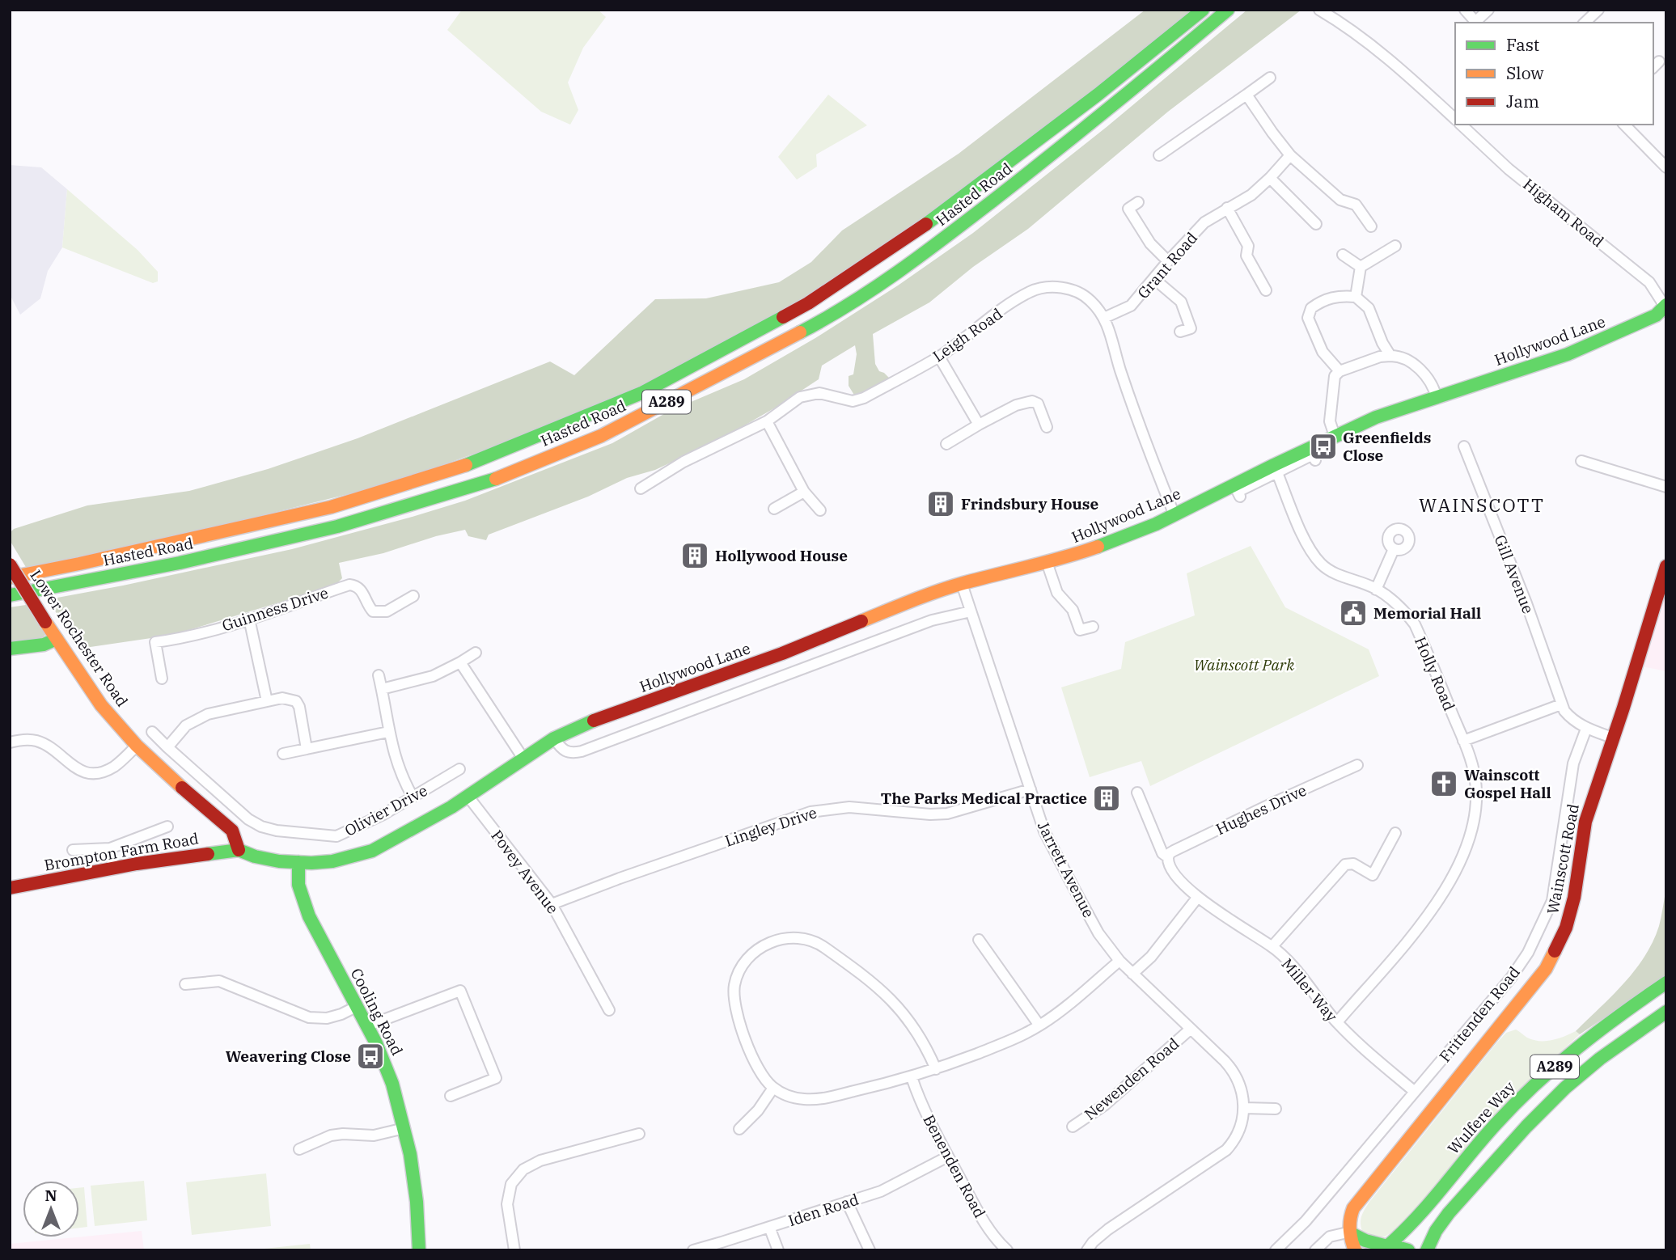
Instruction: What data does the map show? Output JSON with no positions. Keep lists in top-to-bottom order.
{
  "streets": {
    "main road": [
      "Hasted Road",
      "Hollywood Lane",
      "A289",
      "Lower Rochester Road",
      "Brompton Farm Road",
      "Wainscott Road",
      "Cooling Road",
      "Wulfere Way"
    ],
    "street": [
      "Higham Road",
      "Grant Road",
      "Leigh Road",
      "Gill Avenue",
      "Guinness Drive",
      "Holly Road",
      "Hughes Drive",
      "Olivier Drive",
      "Lingley Drive",
      "Jarrett Avenue",
      "Povey Avenue",
      "Miller Way",
      "Frittenden Road",
      "Newenden Road",
      "Benenden Road",
      "Iden Road"
    ]
  },
  "crossings": [
    ["Higham Road", "Hollywood Lane"],
    ["Grant Road", "Leigh Road"],
    ["Leigh Road", "Hollywood Lane"],
    ["Hollywood Lane", "Lower Rochester Road"],
    ["Hollywood Lane", "Holly Road"],
    ["Hollywood Lane", "Brompton Farm Road"],
    ["Hollywood Lane", "Jarrett Avenue"],
    ["Hollywood Lane", "Povey Avenue"],
    ["Hollywood Lane", "Cooling Road"],
    ["Gill Avenue", "Wainscott Road"],
    ["Gill Avenue", "Frittenden Road"],
    ["Lower Rochester Road", "Brompton Farm Road"],
    ["Holly Road", "Miller Way"],
    ["Hughes Drive", "Miller Way"],
    ["Lingley Drive", "Jarrett Avenue"],
    ["Lingley Drive", "Povey Avenue"],
    ["Jarrett Avenue", "Newenden Road"],
    ["Miller Way", "Frittenden Road"],
    ["Benenden Road", "Iden Road"]
  ],
  "districts": ["WAINSCOTT"],
  "parks": ["Wainscott Park"],
  "places": {
    "bus stop": ["Greenfields Close", "Weavering Close"],
    "building": ["Frindsbury House", "Hollywood House", "The Parks Medical Practice"],
    "public building": ["Memorial Hall"],
    "church": ["Wainscott Gospel Hall"]
  },
  "legend": ["Fast", "Slow", "Jam"],
  "north": "top"
}
